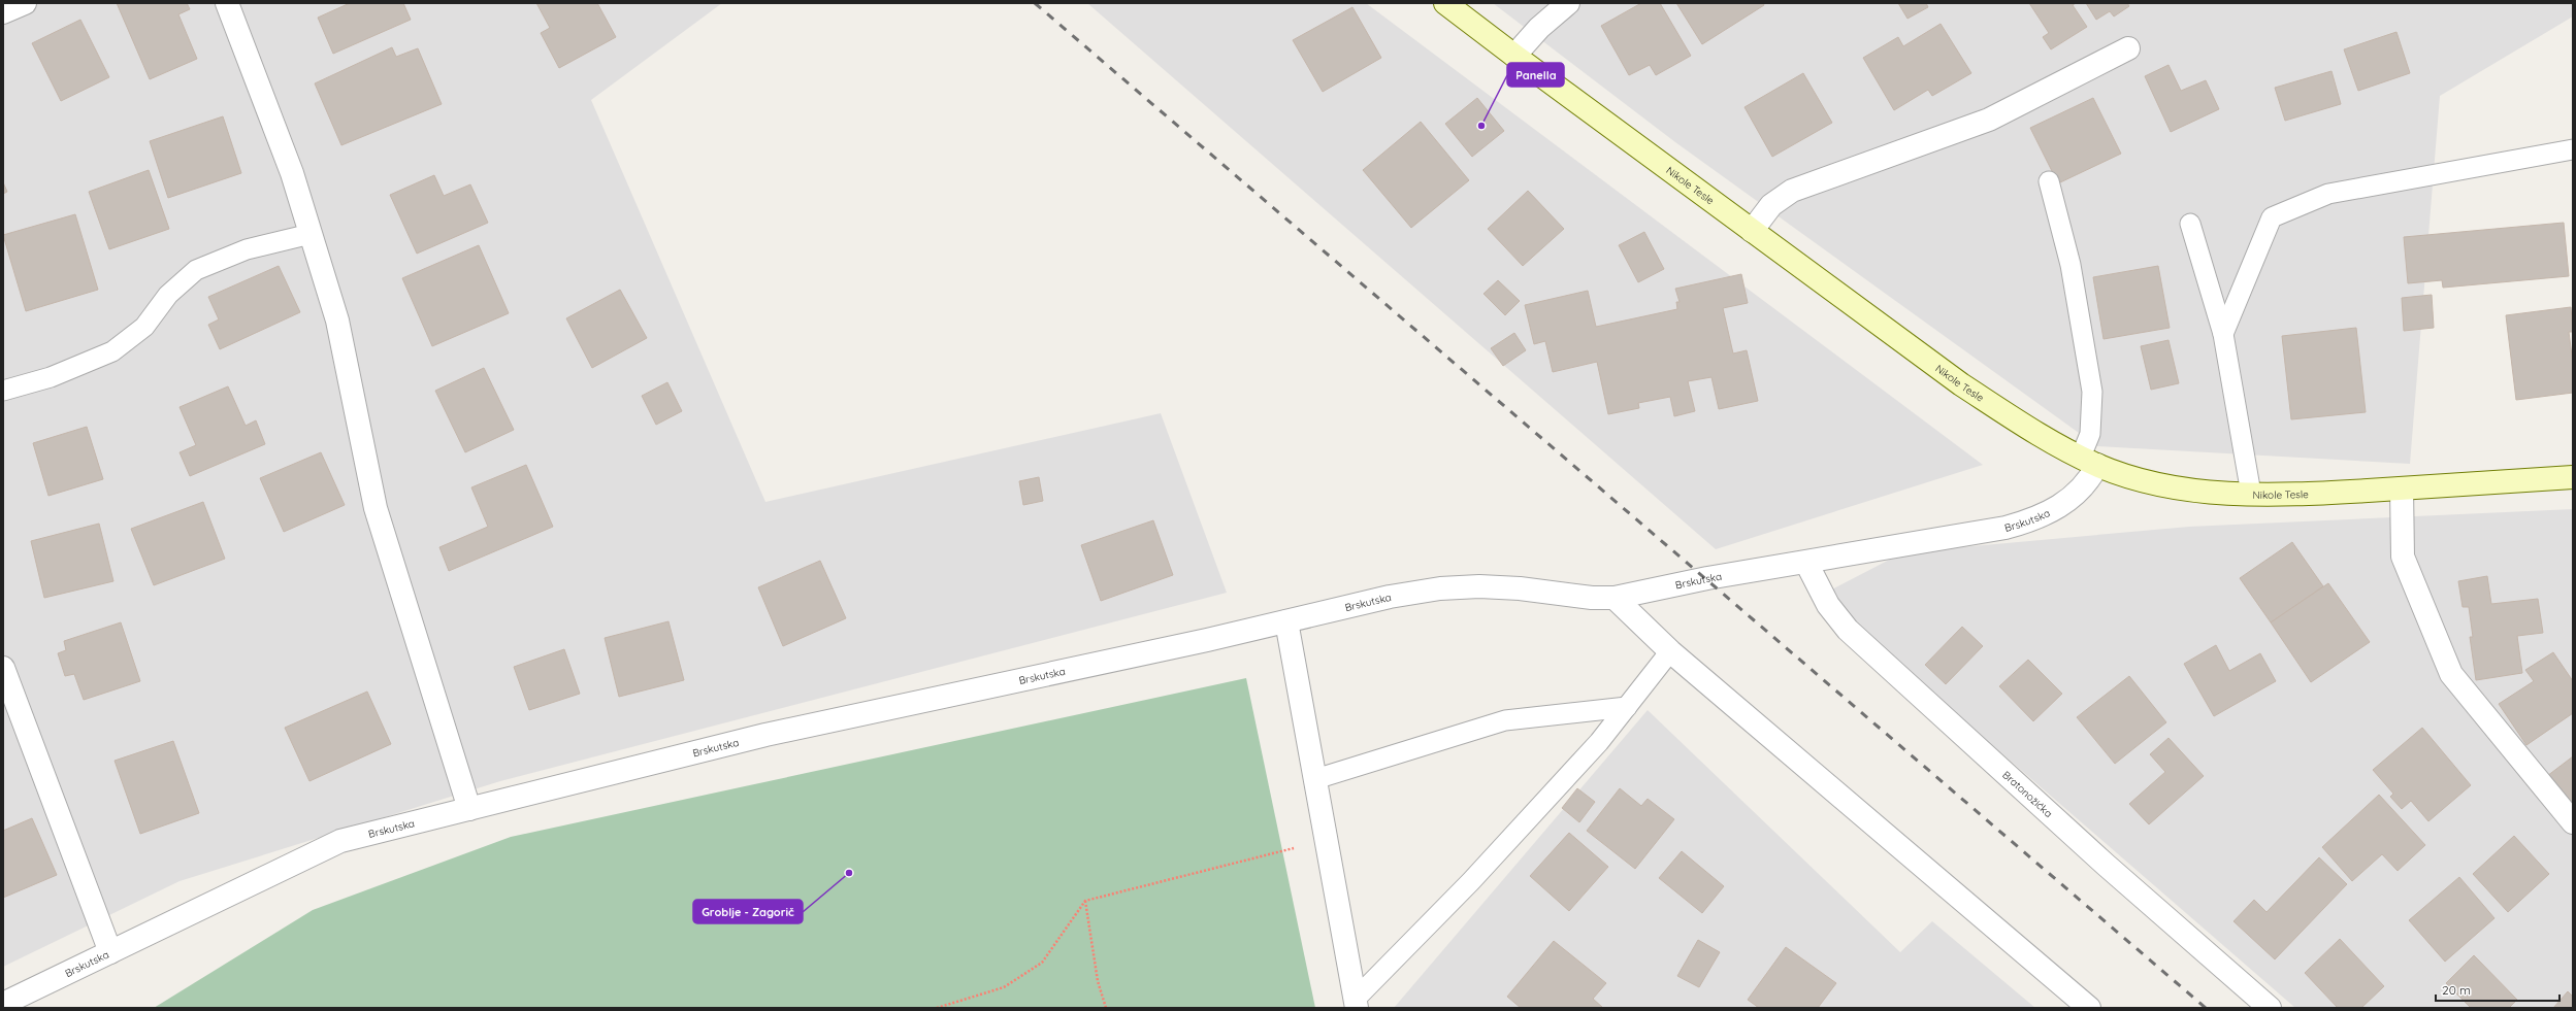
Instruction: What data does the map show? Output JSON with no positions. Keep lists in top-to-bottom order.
{
  "streets": {
    "street": ["Nikole Tesle", "Brskutska", "Bratonožićka"]
  },
  "crossings": [
    ["Nikole Tesle", "Brskutska"],
    ["Brskutska", "Bratonožićka"]
  ],
  "places": ["Panella", "Groblje - Zagorič"],
  "scale_bar": "20 m"
}
